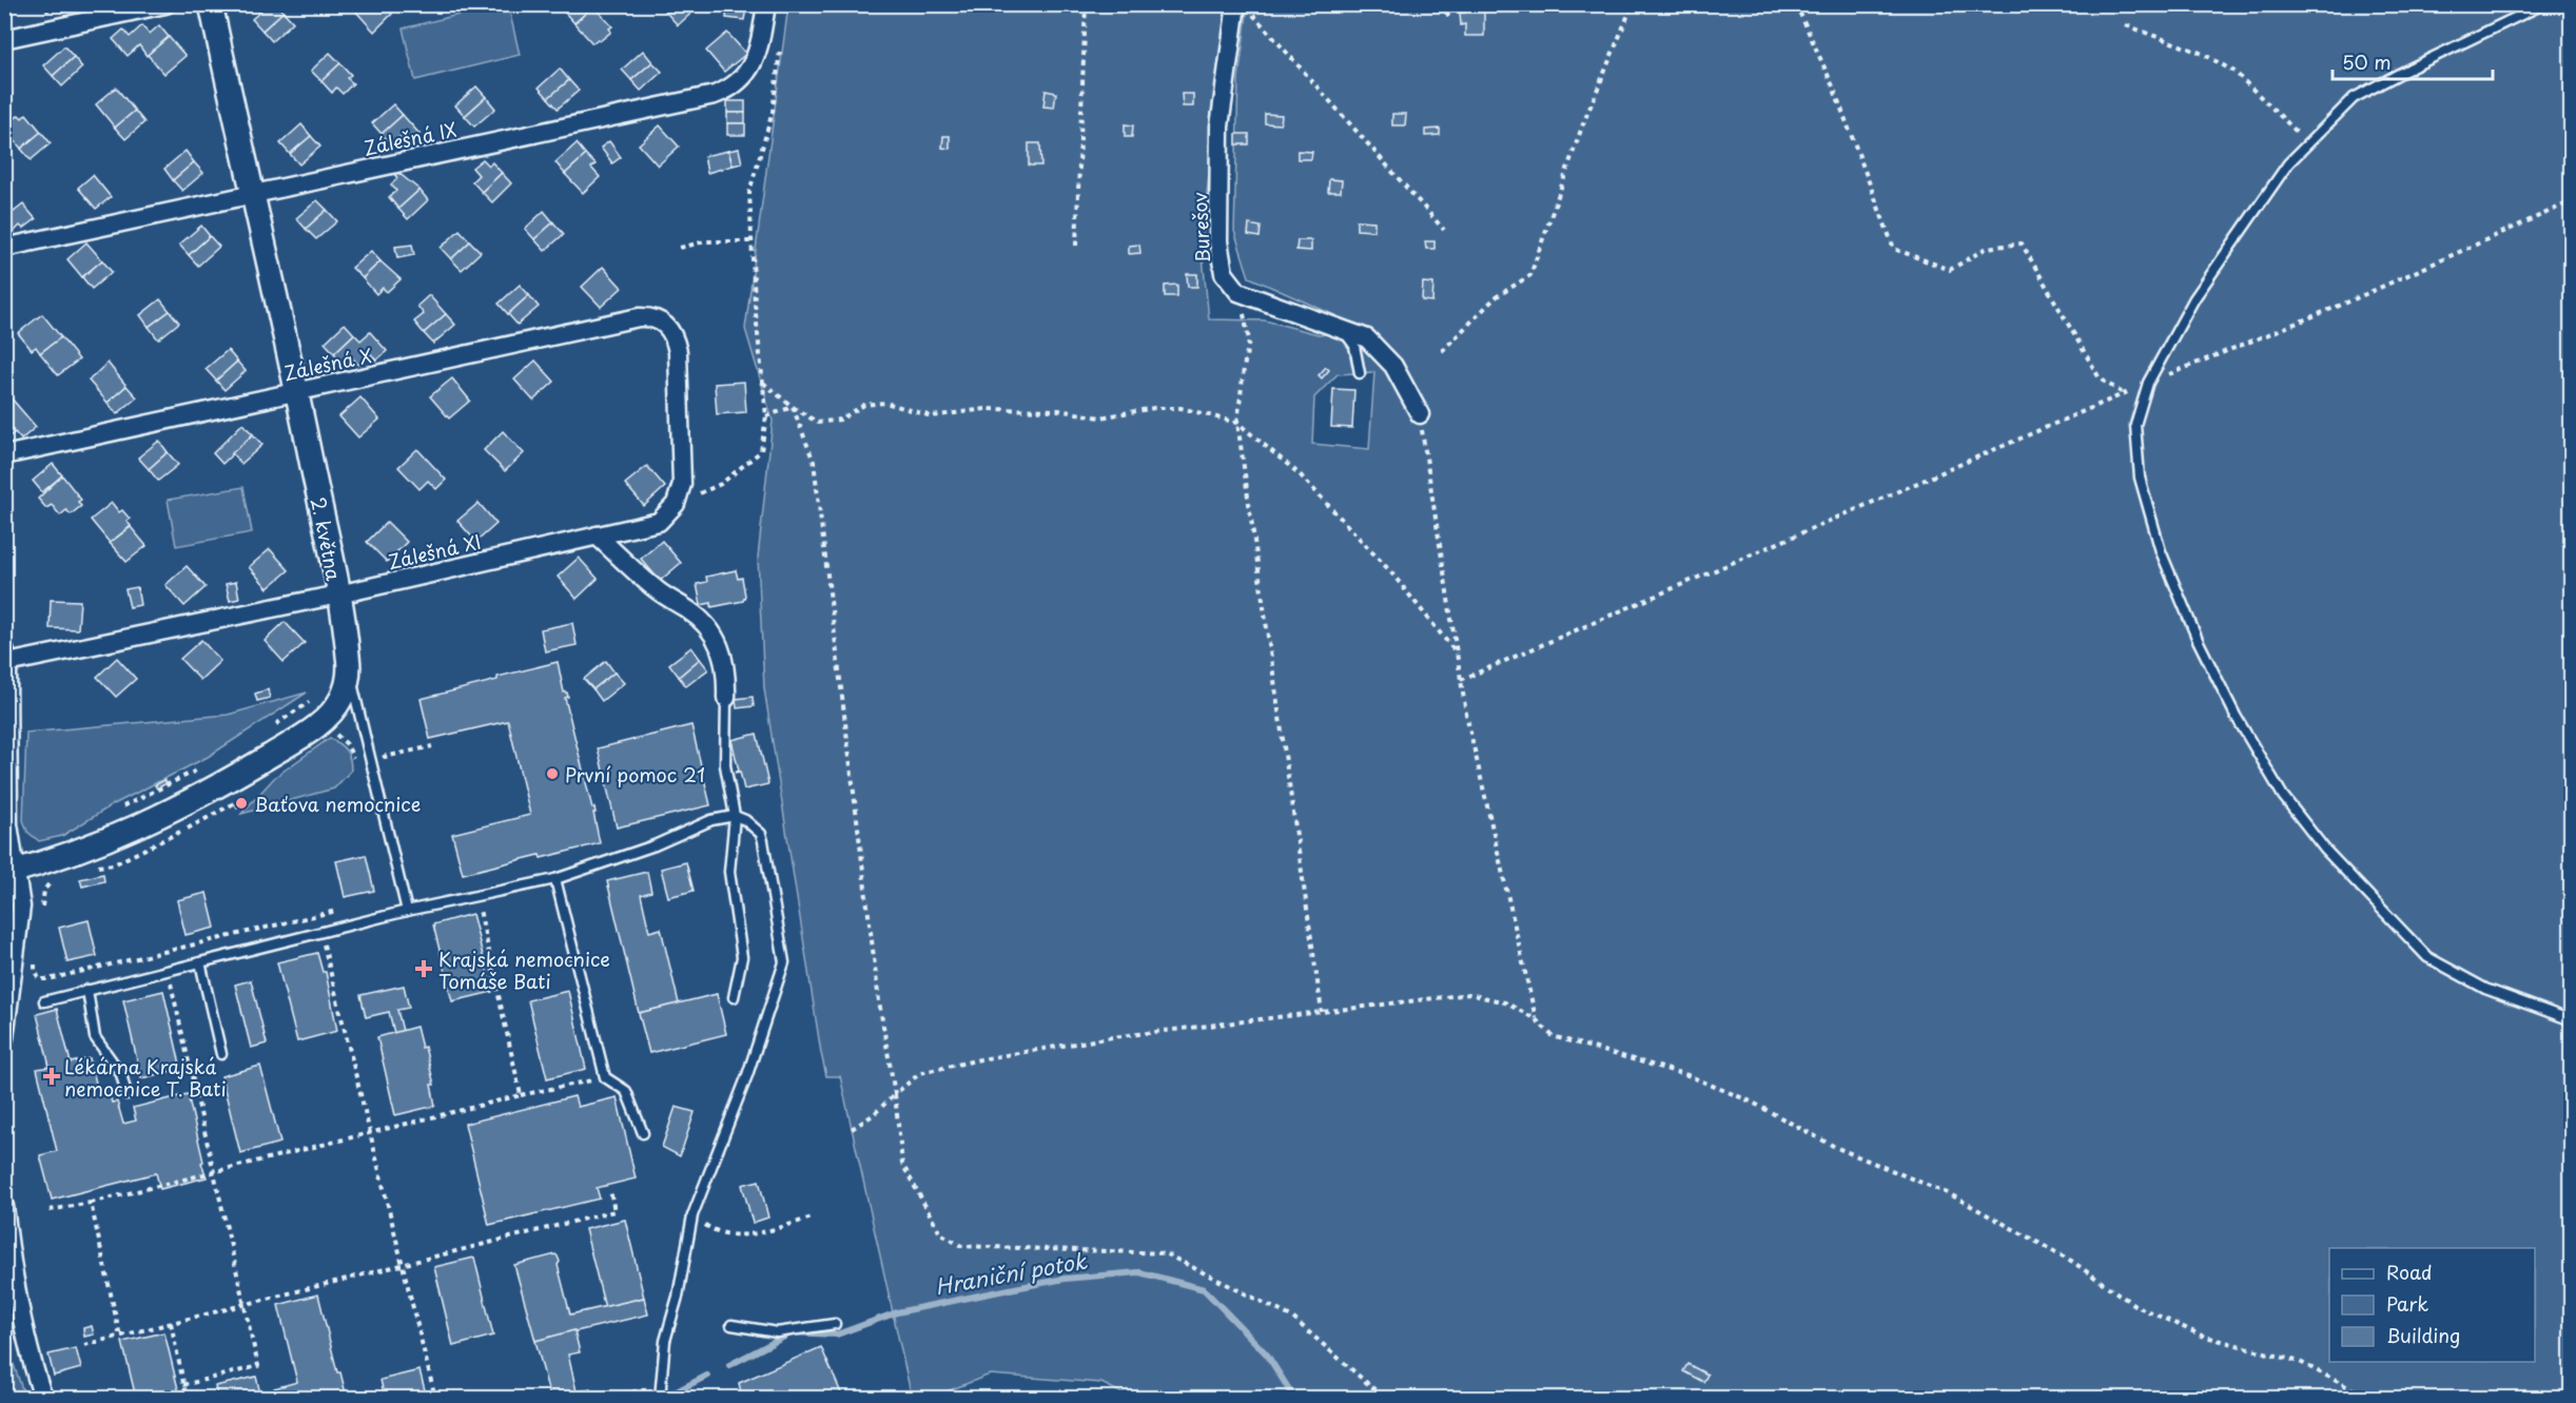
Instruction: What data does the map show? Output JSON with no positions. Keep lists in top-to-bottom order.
{
  "streets": {
    "street": [
      "Zálešná IX",
      "Burešov",
      "Zálešná X",
      "2. května",
      "Zálešná XI"
    ]
  },
  "crossings": [
    ["Zálešná IX", "2. května"],
    ["Zálešná X", "2. května"],
    ["Zálešná X", "Zálešná XI"],
    ["2. května", "Zálešná XI"]
  ],
  "water": ["Hraniční potok"],
  "places": {
    "other": ["První pomoc 21", "Baťova nemocnice"],
    "health": ["Krajská nemocnice Tomáše Bati", "Lékárna Krajská nemocnice T. Bati"]
  },
  "legend": ["Road", "Park", "Building"],
  "scale_bar": "50 m"
}
